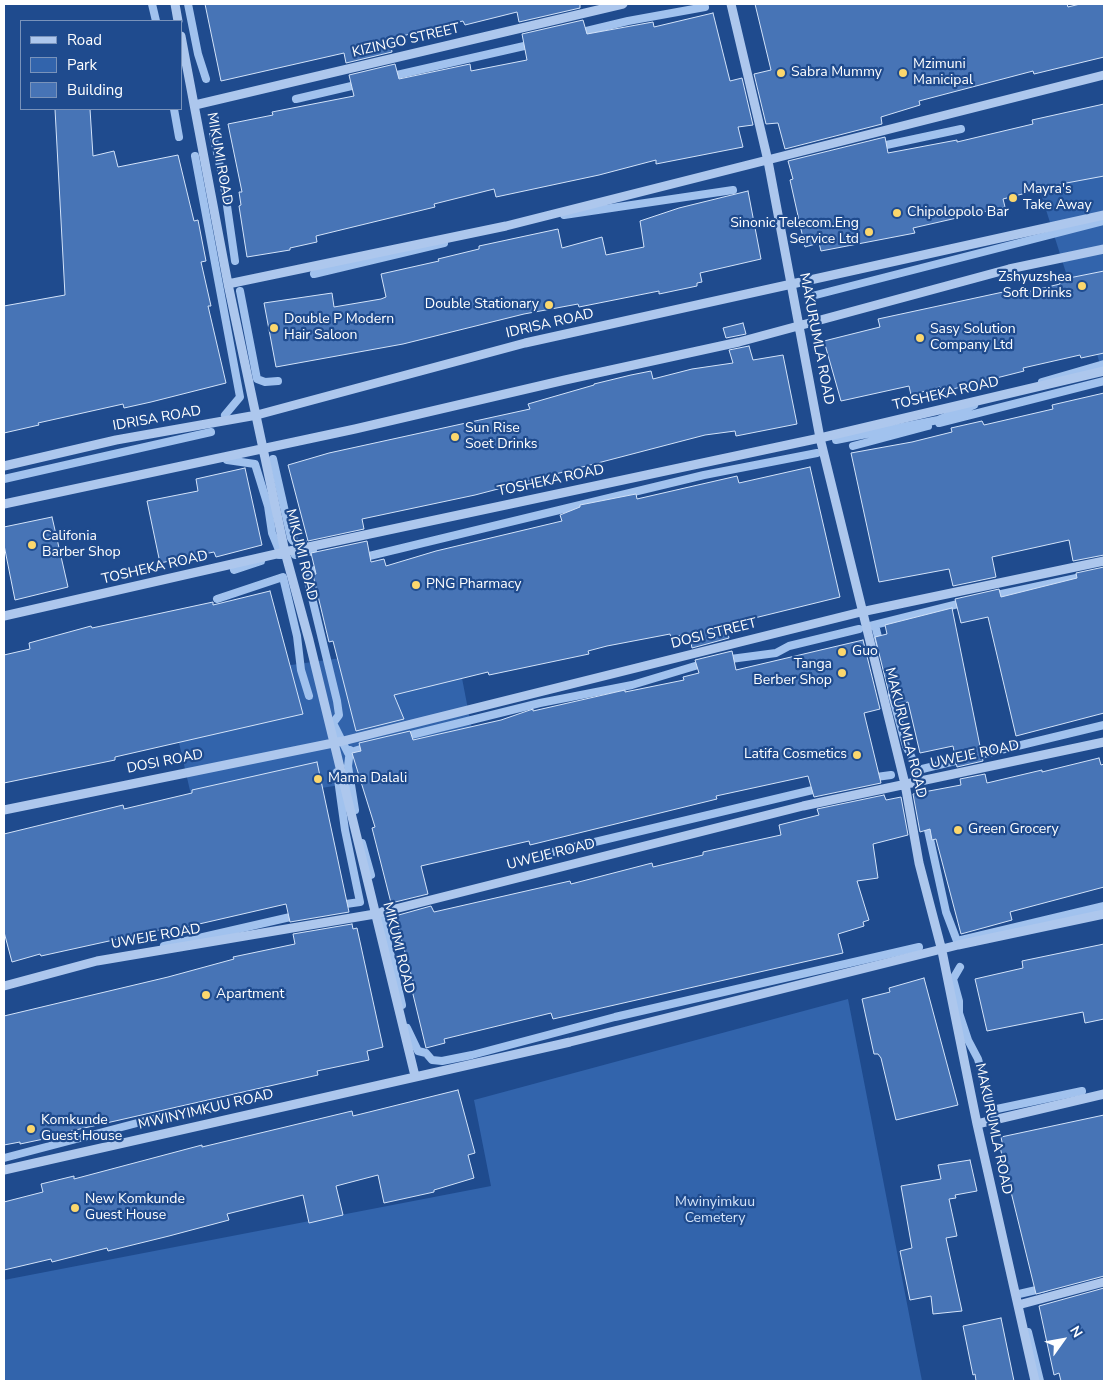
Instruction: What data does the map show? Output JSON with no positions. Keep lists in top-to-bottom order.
{
  "streets": {
    "street": [
      "KIZINGO STREET",
      "MIKUMI ROAD",
      "IDRISA ROAD",
      "MAKURUMLA ROAD",
      "TOSHEKA ROAD",
      "DOSI STREET",
      "UWEJE ROAD",
      "DOSI ROAD",
      "MWINYIMKUU ROAD"
    ]
  },
  "crossings": [
    ["KIZINGO STREET", "MIKUMI ROAD"],
    ["MIKUMI ROAD", "IDRISA ROAD"],
    ["MIKUMI ROAD", "TOSHEKA ROAD"],
    ["MIKUMI ROAD", "DOSI STREET"],
    ["MIKUMI ROAD", "UWEJE ROAD"],
    ["MIKUMI ROAD", "DOSI ROAD"],
    ["MIKUMI ROAD", "MWINYIMKUU ROAD"],
    ["IDRISA ROAD", "MAKURUMLA ROAD"],
    ["MAKURUMLA ROAD", "TOSHEKA ROAD"],
    ["MAKURUMLA ROAD", "DOSI STREET"],
    ["MAKURUMLA ROAD", "UWEJE ROAD"],
    ["MAKURUMLA ROAD", "MWINYIMKUU ROAD"],
    ["DOSI STREET", "DOSI ROAD"]
  ],
  "parks": ["Mwinyimkuu Cemetery"],
  "places": [
    "Sabra Mummy",
    "Mzimuni Manicipal",
    "Mayra's Take Away",
    "Chipolopolo Bar",
    "Sinonic Telecom.Eng Service Ltd",
    "Zshyuzshea Soft Drinks",
    "Double Stationary",
    "Double P Modern Hair Saloon",
    "Sasy Solution Company Ltd",
    "Sun Rise Soet Drinks",
    "Califonia Barber Shop",
    "PNG Pharmacy",
    "Guo",
    "Tanga Berber Shop",
    "Latifa Cosmetics",
    "Mama Dalali",
    "Green Grocery",
    "Apartment",
    "Komkunde Guest House",
    "New Komkunde Guest House"
  ],
  "legend": ["Road", "Park", "Building"],
  "north": "top right"
}
